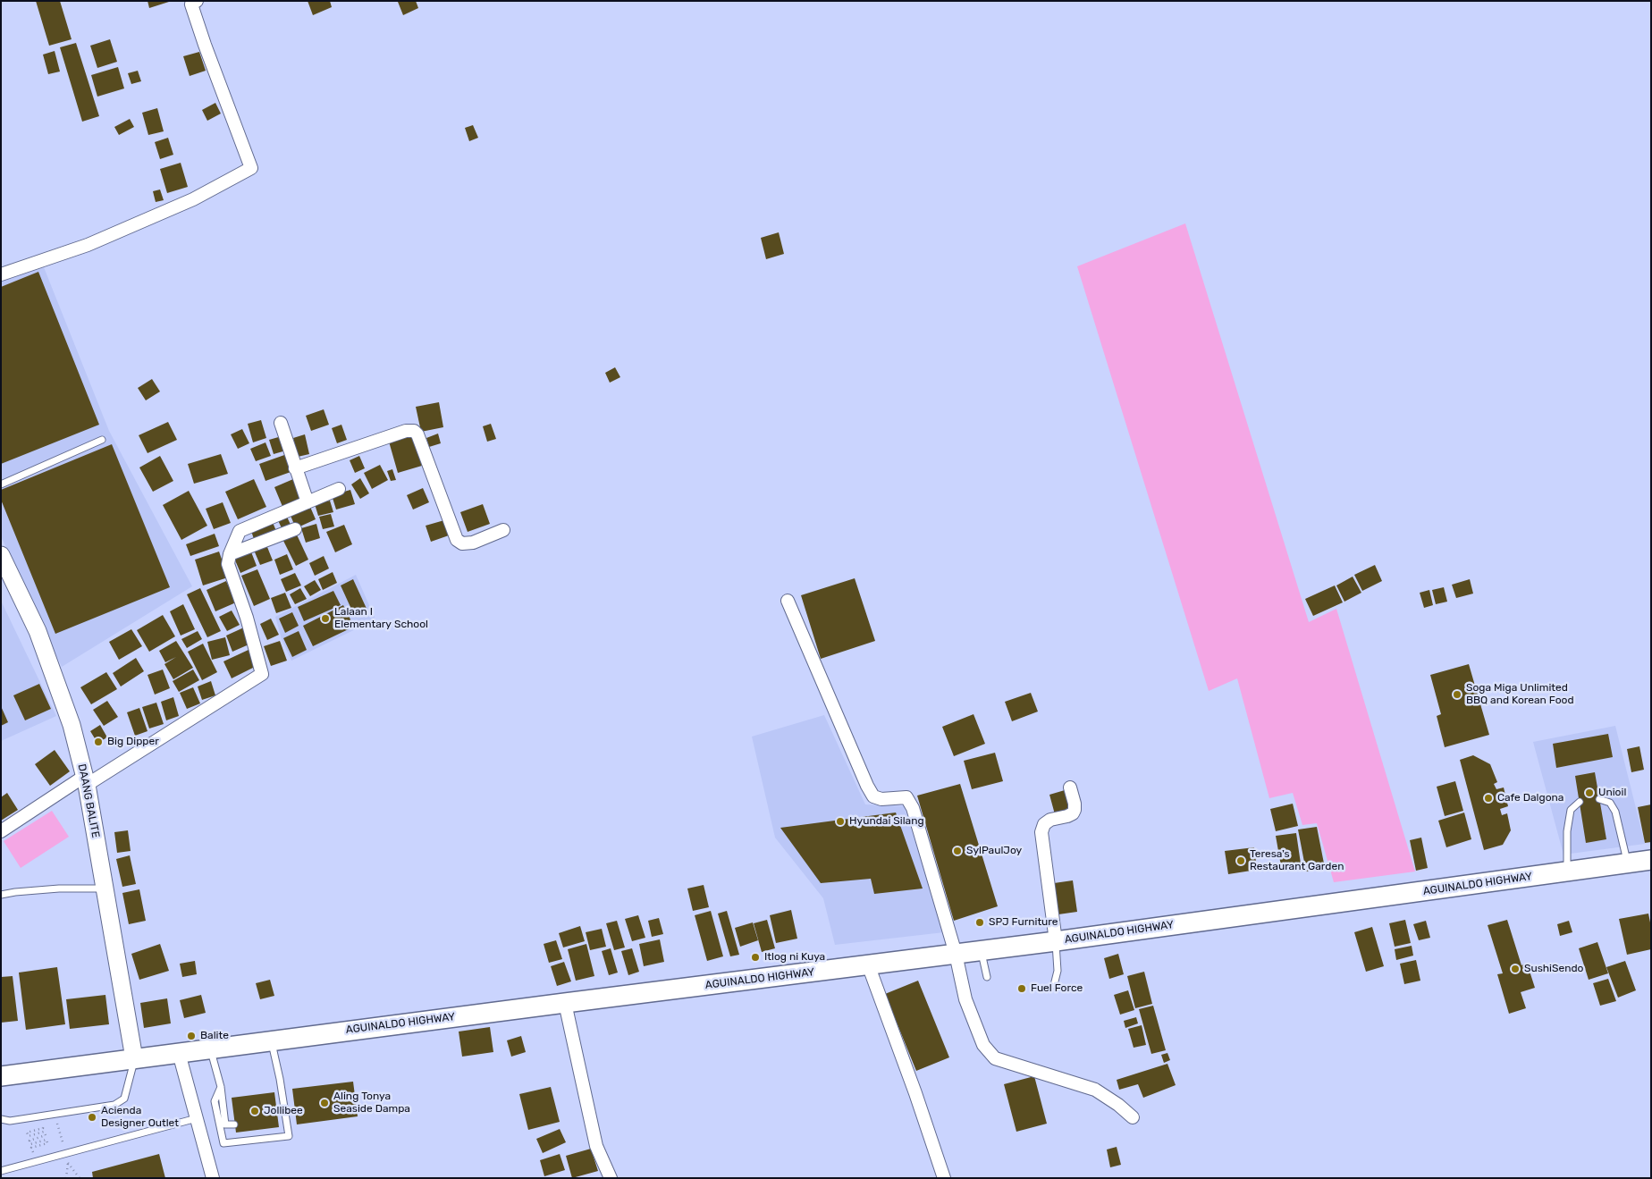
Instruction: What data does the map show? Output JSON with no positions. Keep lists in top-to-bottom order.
{
  "streets": {
    "main road": ["AGUINALDO HIGHWAY"],
    "street": ["DAANG BALITE"]
  },
  "crossings": [
    ["DAANG BALITE", "AGUINALDO HIGHWAY"]
  ],
  "places": [
    "Lalaan I Elementary School",
    "Soga Miga Unlimited BBQ and Korean Food",
    "Big Dipper",
    "Unioil",
    "Cafe Dalgona",
    "Hyundai Silang",
    "SylPaulJoy",
    "Teresa's Restaurant Garden",
    "SPJ Furniture",
    "Itlog ni Kuya",
    "SushiSendo",
    "Fuel Force",
    "Balite",
    "Aling Tonya Seaside Dampa",
    "Jollibee",
    "Acienda Designer Outlet"
  ]
}
